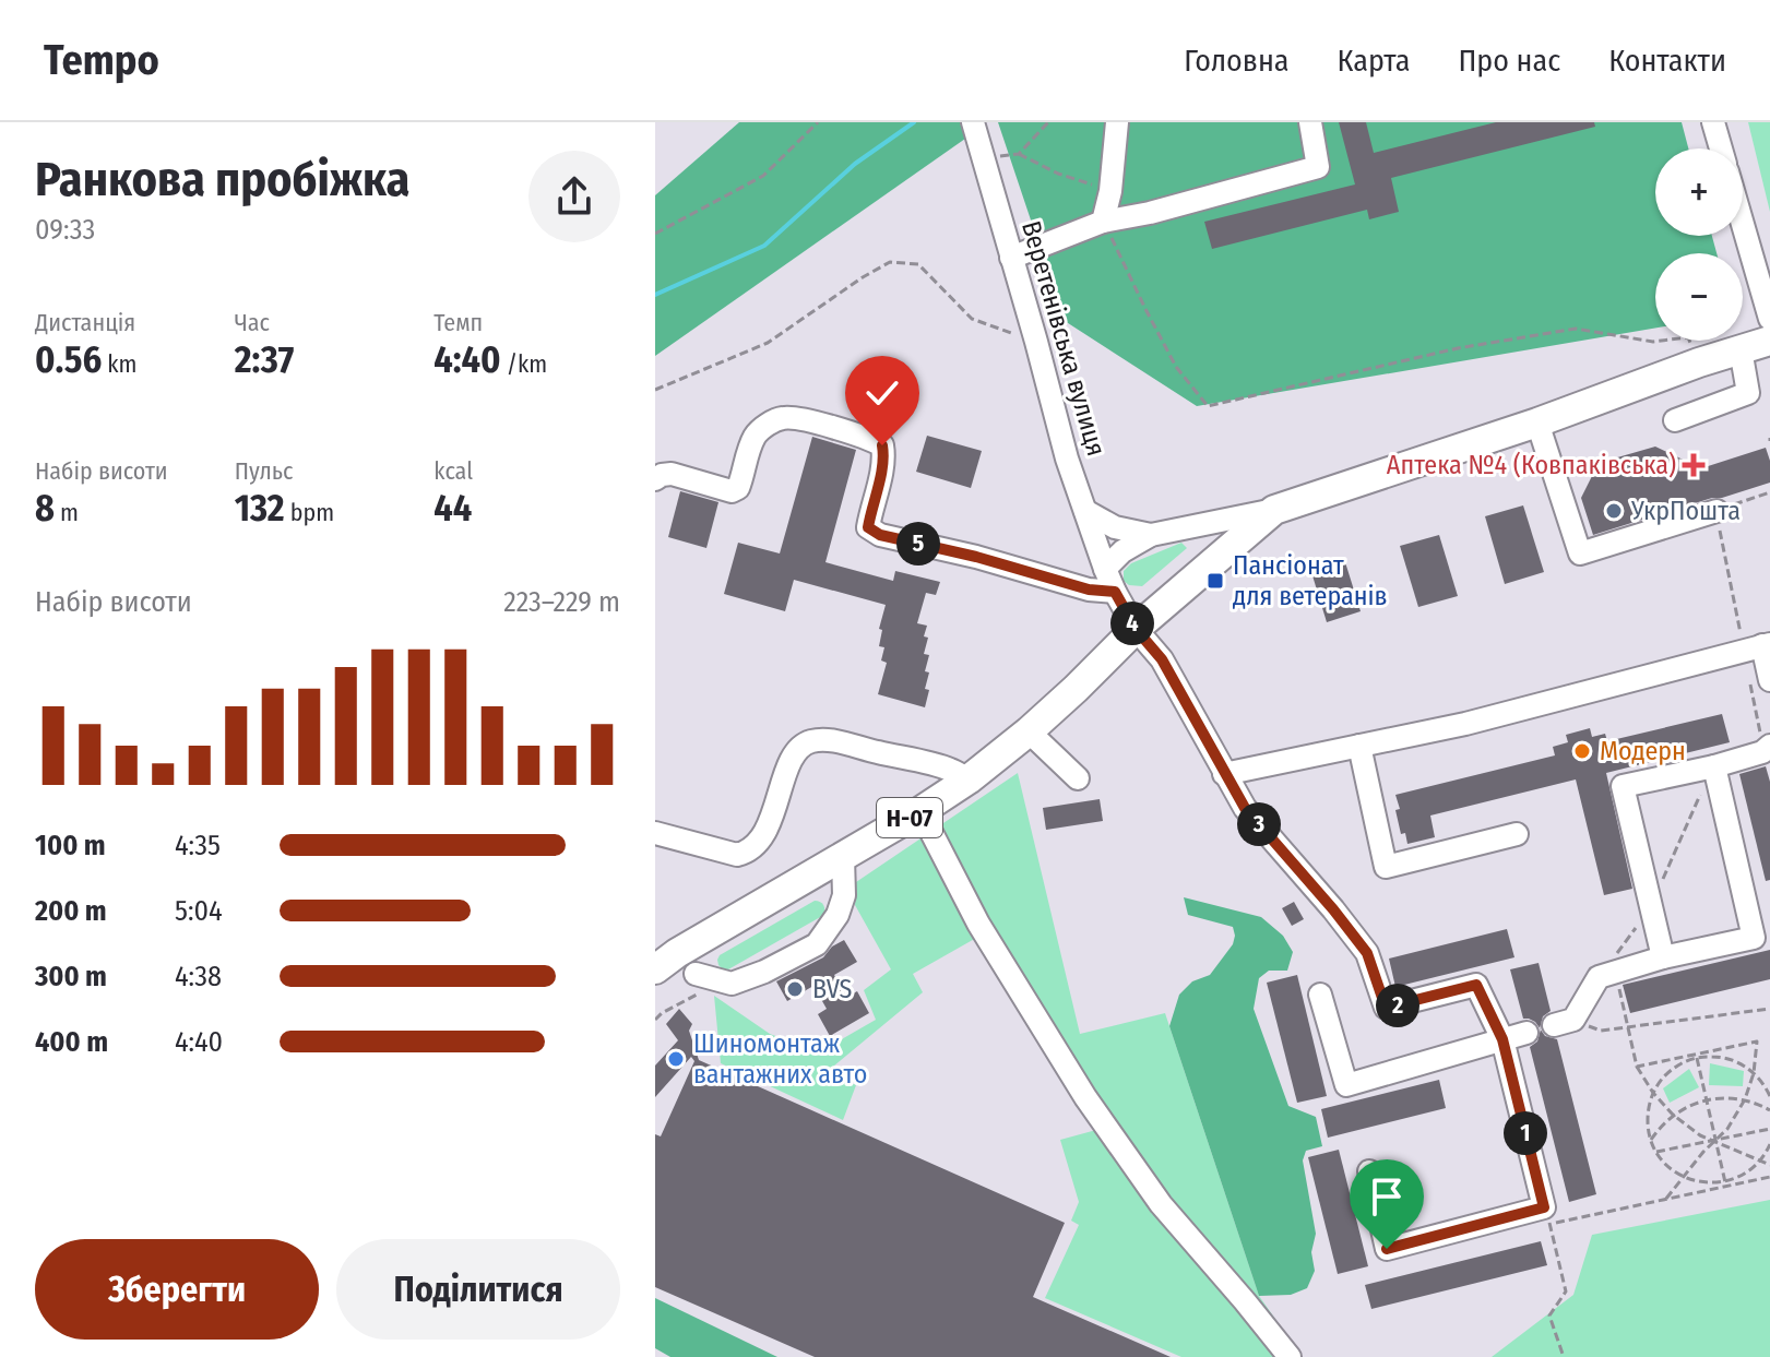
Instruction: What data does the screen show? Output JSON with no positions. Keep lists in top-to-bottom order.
{
  "streets": {
    "main road": ["Н-07"],
    "street": ["Веретенівська вулиця"]
  },
  "crossings": [
    ["Веретенівська вулиця", "Н-07"]
  ],
  "places": {
    "health": ["Аптека №4 (Ковпаківська)"],
    "other": [
      "УкрПошта",
      "Модерн",
      "BVS",
      "Шиномонтаж вантажних авто"
    ],
    "transit": ["Пансіонат для ветеранів"]
  },
  "page": {
    "header": "Tempo",
    "nav": [
      "Головна",
      "Карта",
      "Про нас",
      "Контакти"
    ],
    "heading": ["Ранкова пробіжка", "09:33"],
    "map_buttons": ["+", "−"],
    "stats": [
      ["Дистанція", "0.56 km"],
      ["Час", "2:37"],
      ["Темп", "4:40 /km"],
      ["Набір висоти", "8 m"],
      ["Пульс", "132 bpm"],
      ["kcal", "44"]
    ],
    "pins": [
      "5",
      "4",
      "3",
      "2",
      "1"
    ],
    "chart": ["Набір висоти", "223–229 m"],
    "list": [
      {
        "name": "100 m",
        "note": "4:35"
      },
      {
        "name": "200 m",
        "note": "5:04"
      },
      {
        "name": "300 m",
        "note": "4:38"
      },
      {
        "name": "400 m",
        "note": "4:40"
      }
    ],
    "buttons": ["Зберегти", "Поділитися"]
  }
}
